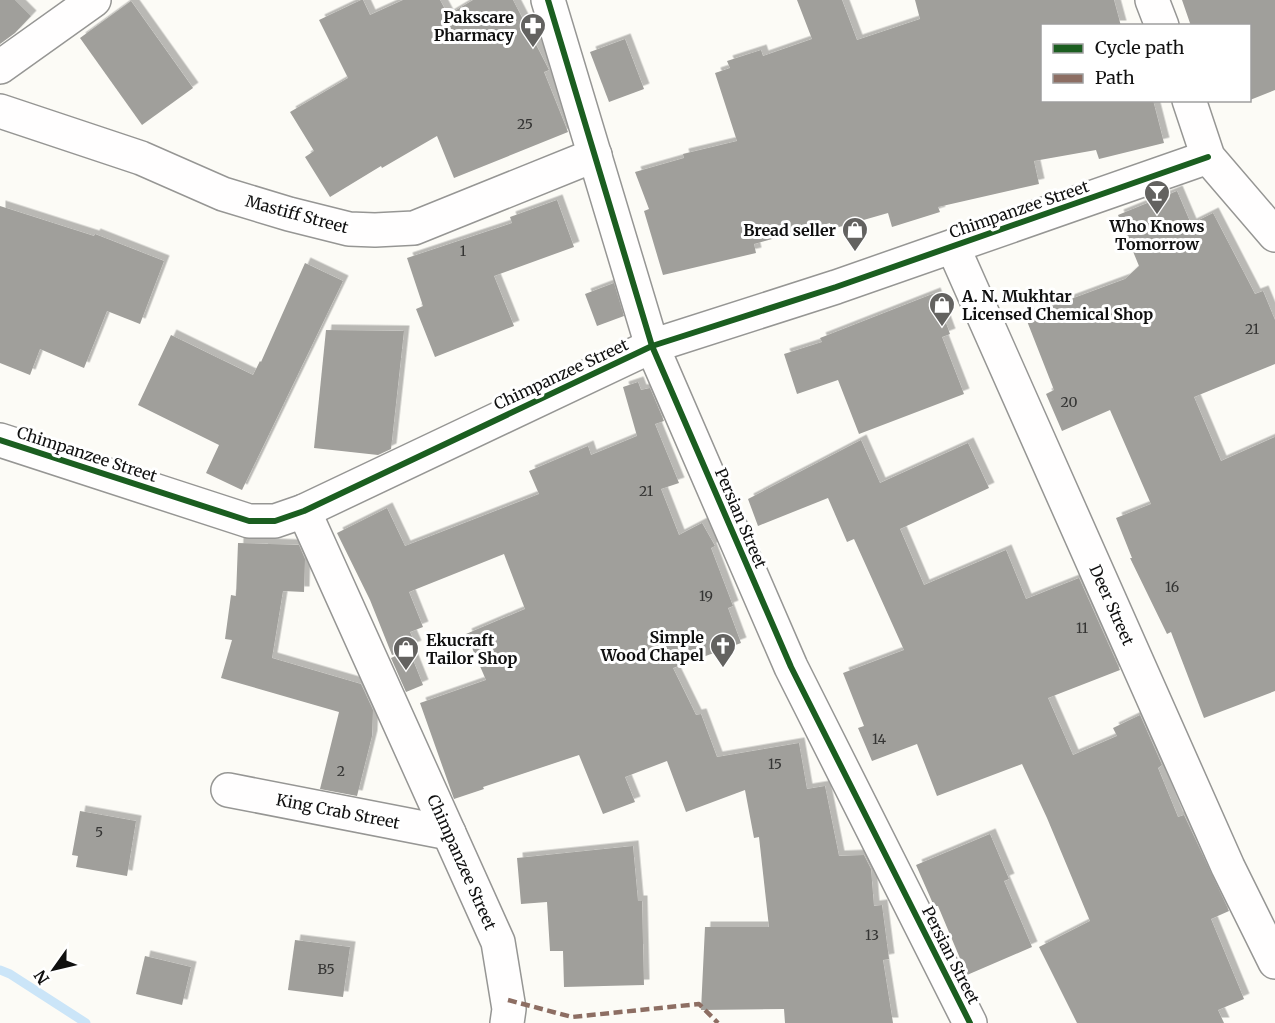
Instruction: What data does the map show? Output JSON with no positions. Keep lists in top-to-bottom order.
{
  "streets": {
    "street": [
      "Chimpanzee Street",
      "Mastiff Street",
      "Persian Street",
      "Deer Street",
      "King Crab Street"
    ]
  },
  "crossings": [
    ["Chimpanzee Street", "Persian Street"],
    ["Chimpanzee Street", "Deer Street"],
    ["Chimpanzee Street", "King Crab Street"],
    ["Mastiff Street", "Persian Street"]
  ],
  "places": {
    "pharmacy": ["Pakscare Pharmacy"],
    "bar": ["Who Knows Tomorrow"],
    "shop": ["Bread seller", "A. N. Mukhtar Licensed Chemical Shop", "Ekucraft Tailor Shop"],
    "church": ["Simple Wood Chapel"]
  },
  "house_numbers": [
    "25",
    "1",
    "21",
    "20",
    "21",
    "16",
    "19",
    "11",
    "14",
    "15",
    "2",
    "5",
    "13",
    "B5"
  ],
  "legend": ["Cycle path", "Path"],
  "north": "bottom left"
}
